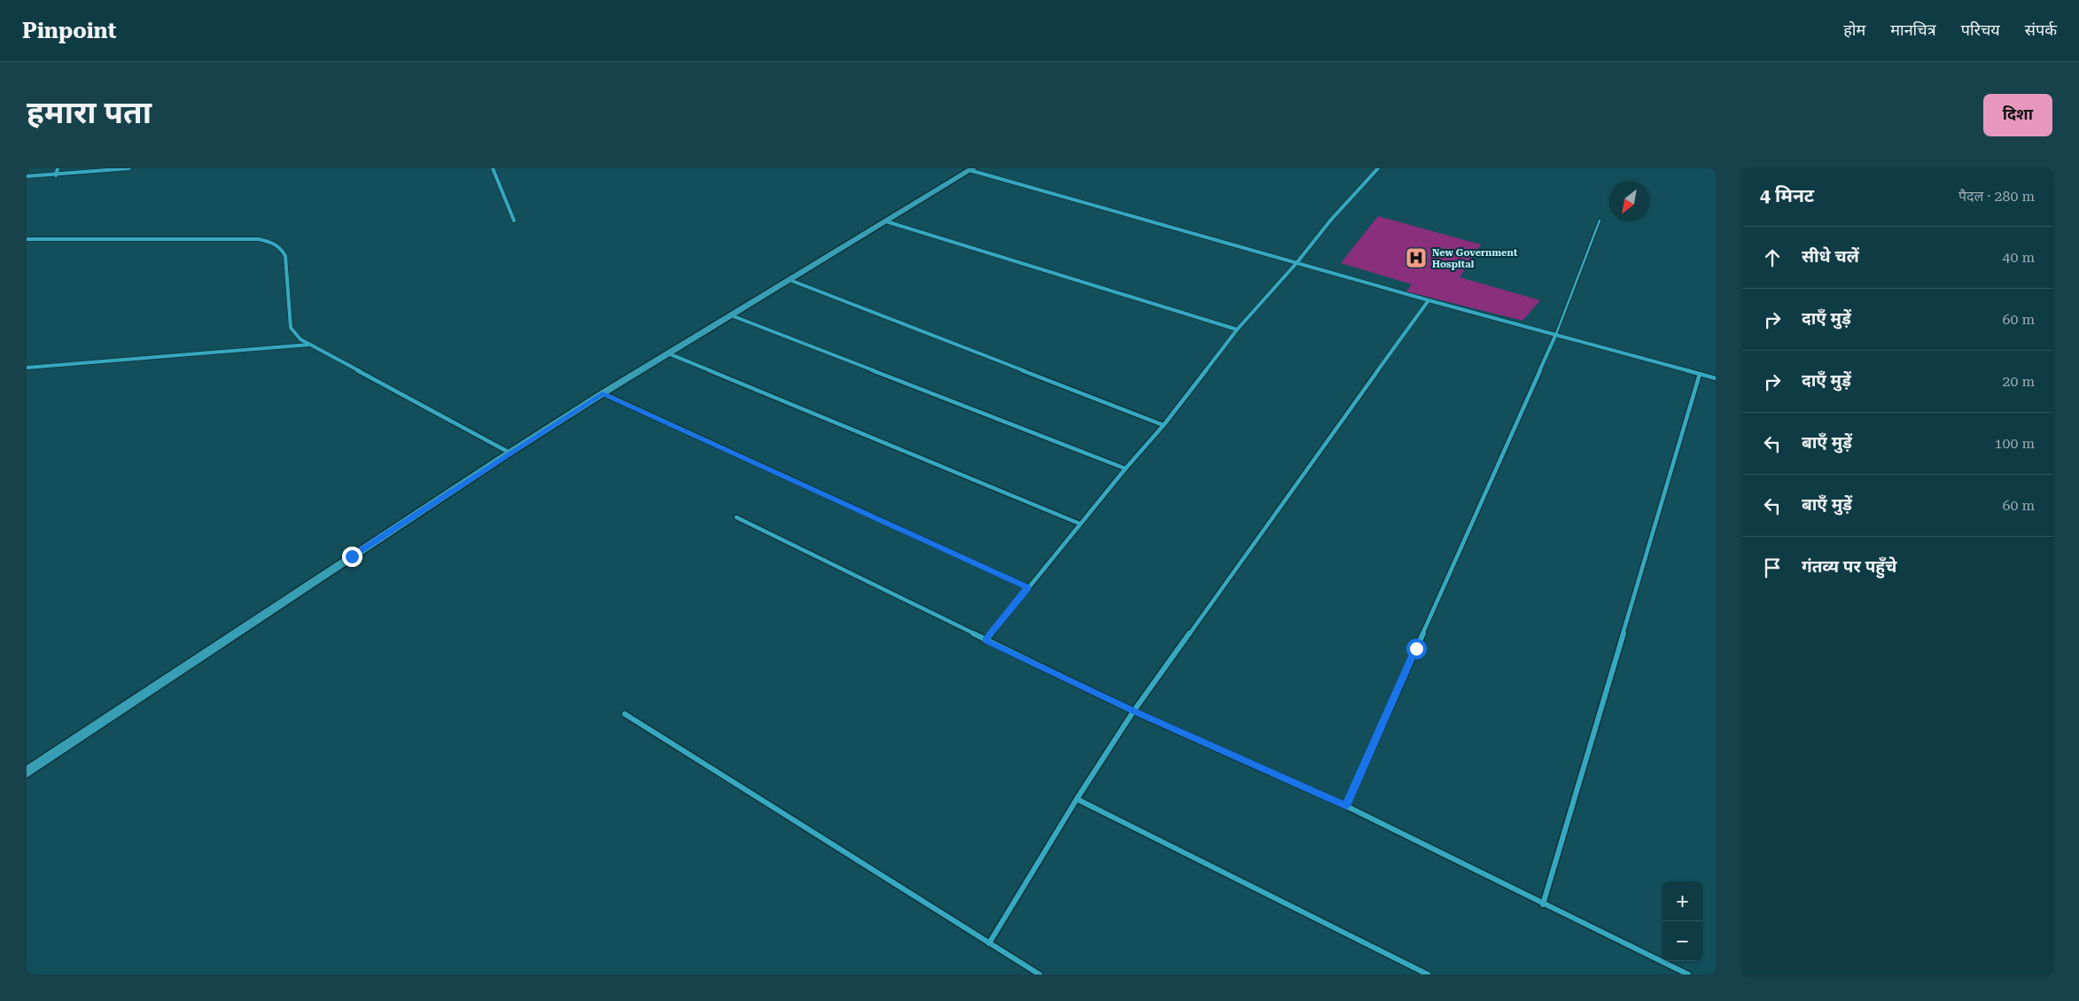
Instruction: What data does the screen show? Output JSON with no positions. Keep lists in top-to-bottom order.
{
  "places": {
    "hospital": ["New Government Hospital"]
  },
  "north": "bottom left",
  "page": {
    "header": "Pinpoint",
    "nav": [
      "होम",
      "मानचित्र",
      "परिचय",
      "संपर्क"
    ],
    "buttons": "दिशा",
    "title": "हमारा पता",
    "heading": ["4 मिनट", "पैदल · 280 m"],
    "list": [
      ["सीधे चलें", "40 m"],
      ["दाएँ मुड़ें", "60 m"],
      ["दाएँ मुड़ें", "20 m"],
      ["बाएँ मुड़ें", "100 m"],
      ["बाएँ मुड़ें", "60 m"],
      "गंतव्य पर पहुँचे"
    ],
    "map_buttons": ["+", "−"]
  }
}
